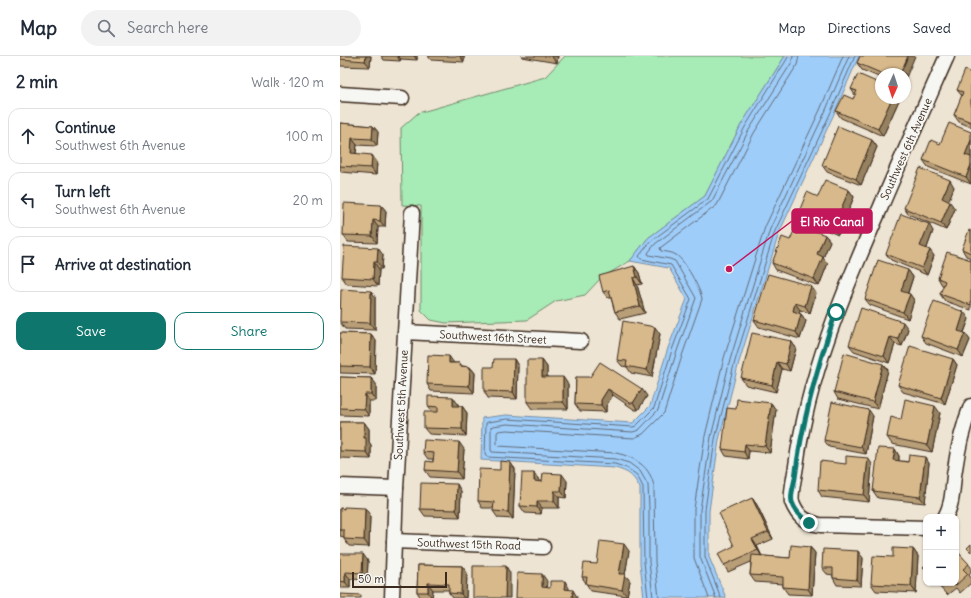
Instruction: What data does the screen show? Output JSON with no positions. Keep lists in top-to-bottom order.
{
  "streets": {
    "street": [
      "Southwest 6th Avenue",
      "Southwest 16th Street",
      "Southwest 5th Avenue",
      "Southwest 15th Road"
    ]
  },
  "crossings": [
    ["Southwest 16th Street", "Southwest 5th Avenue"],
    ["Southwest 5th Avenue", "Southwest 15th Road"]
  ],
  "places": ["El Rio Canal"],
  "scale_bar": "50 m",
  "north": "bottom",
  "page": {
    "header": "Map",
    "search": "Search here",
    "nav": ["Map", "Directions", "Saved"],
    "heading": ["2 min", "Walk · 120 m"],
    "list": [
      ["Continue", "Southwest 6th Avenue", "100 m"],
      ["Turn left", "Southwest 6th Avenue", "20 m"],
      "Arrive at destination"
    ],
    "buttons": ["Save", "Share"],
    "map_buttons": ["+", "−"],
    "scale": "50 m"
  }
}
